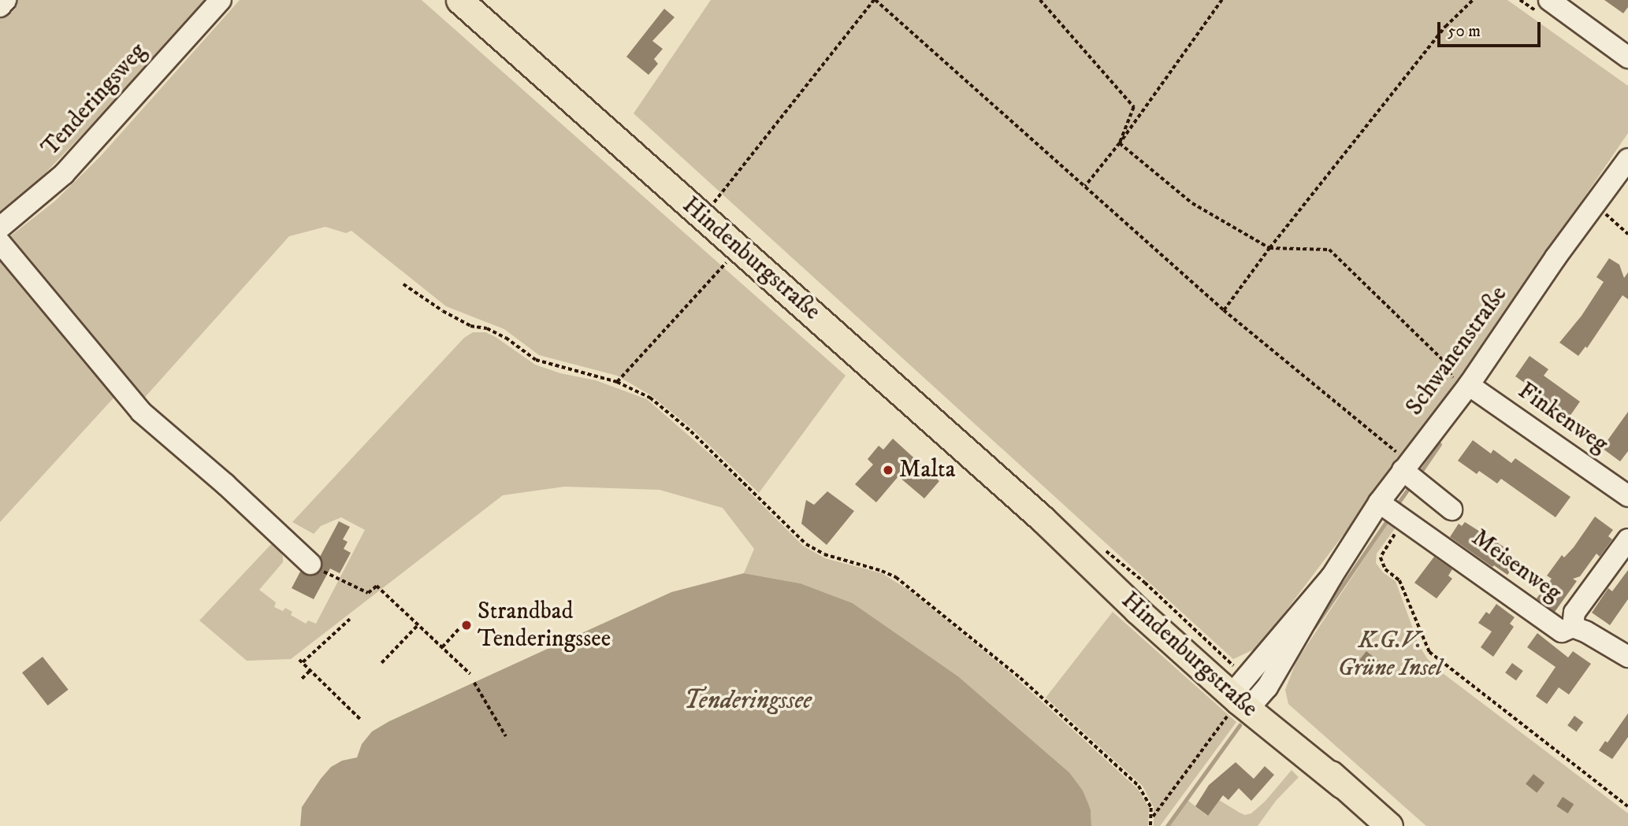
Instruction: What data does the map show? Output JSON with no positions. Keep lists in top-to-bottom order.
{
  "streets": {
    "main road": ["Hindenburgstraße"],
    "street": [
      "Tenderingsweg",
      "Schwanenstraße",
      "Finkenweg",
      "Meisenweg"
    ]
  },
  "crossings": [
    ["Hindenburgstraße", "Schwanenstraße"],
    ["Schwanenstraße", "Finkenweg"],
    ["Schwanenstraße", "Meisenweg"]
  ],
  "water": ["Tenderingssee"],
  "parks": ["K.G.V. Grüne Insel"],
  "places": ["Malta", "Strandbad Tenderingssee"],
  "scale_bar": "50 m"
}
